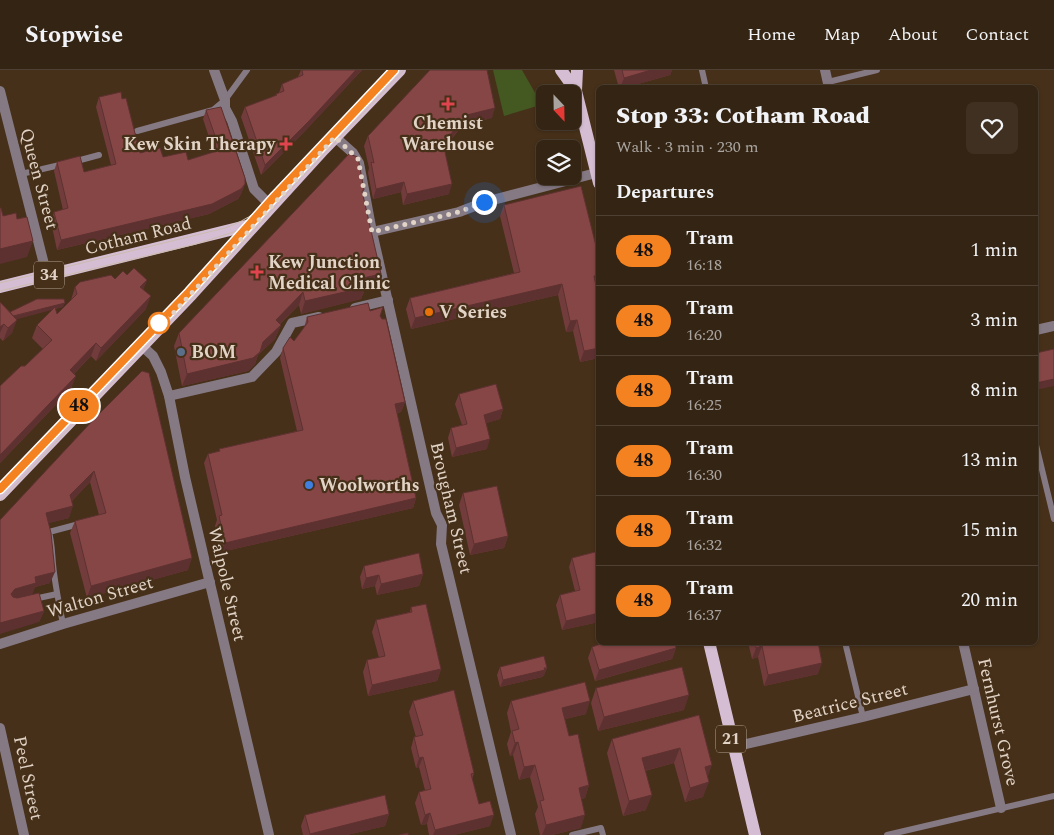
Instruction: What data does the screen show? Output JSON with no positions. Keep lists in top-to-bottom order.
{
  "streets": {
    "main road": ["Cotham Road", "34", "21"],
    "street": [
      "Queen Street",
      "Brougham Street",
      "Walpole Street",
      "Walton Street",
      "Beatrice Street",
      "Fernhurst Grove",
      "Peel Street"
    ]
  },
  "crossings": [
    ["Queen Street", "Cotham Road"],
    ["Walpole Street", "Walton Street"],
    ["Beatrice Street", "Fernhurst Grove"],
    ["Beatrice Street", "21"]
  ],
  "places": {
    "health": ["Chemist Warehouse", "Kew Skin Therapy", "Kew Junction Medical Clinic"],
    "other": ["V Series", "BOM", "Woolworths"]
  },
  "lines": ["tram line 48"],
  "north": "bottom",
  "page": {
    "header": "Stopwise",
    "nav": [
      "Home",
      "Map",
      "About",
      "Contact"
    ],
    "on_map": "48",
    "heading": [
      ["Stop 33: Cotham Road", "Walk · 3 min · 230 m"],
      "Departures"
    ],
    "list": [
      {
        "mark": "48",
        "name": "Tram",
        "note": "16:18",
        "value": "1 min"
      },
      {
        "mark": "48",
        "name": "Tram",
        "note": "16:20",
        "value": "3 min"
      },
      {
        "mark": "48",
        "name": "Tram",
        "note": "16:25",
        "value": "8 min"
      },
      {
        "mark": "48",
        "name": "Tram",
        "note": "16:30",
        "value": "13 min"
      },
      {
        "mark": "48",
        "name": "Tram",
        "note": "16:32",
        "value": "15 min"
      },
      {
        "mark": "48",
        "name": "Tram",
        "note": "16:37",
        "value": "20 min"
      }
    ]
  }
}
